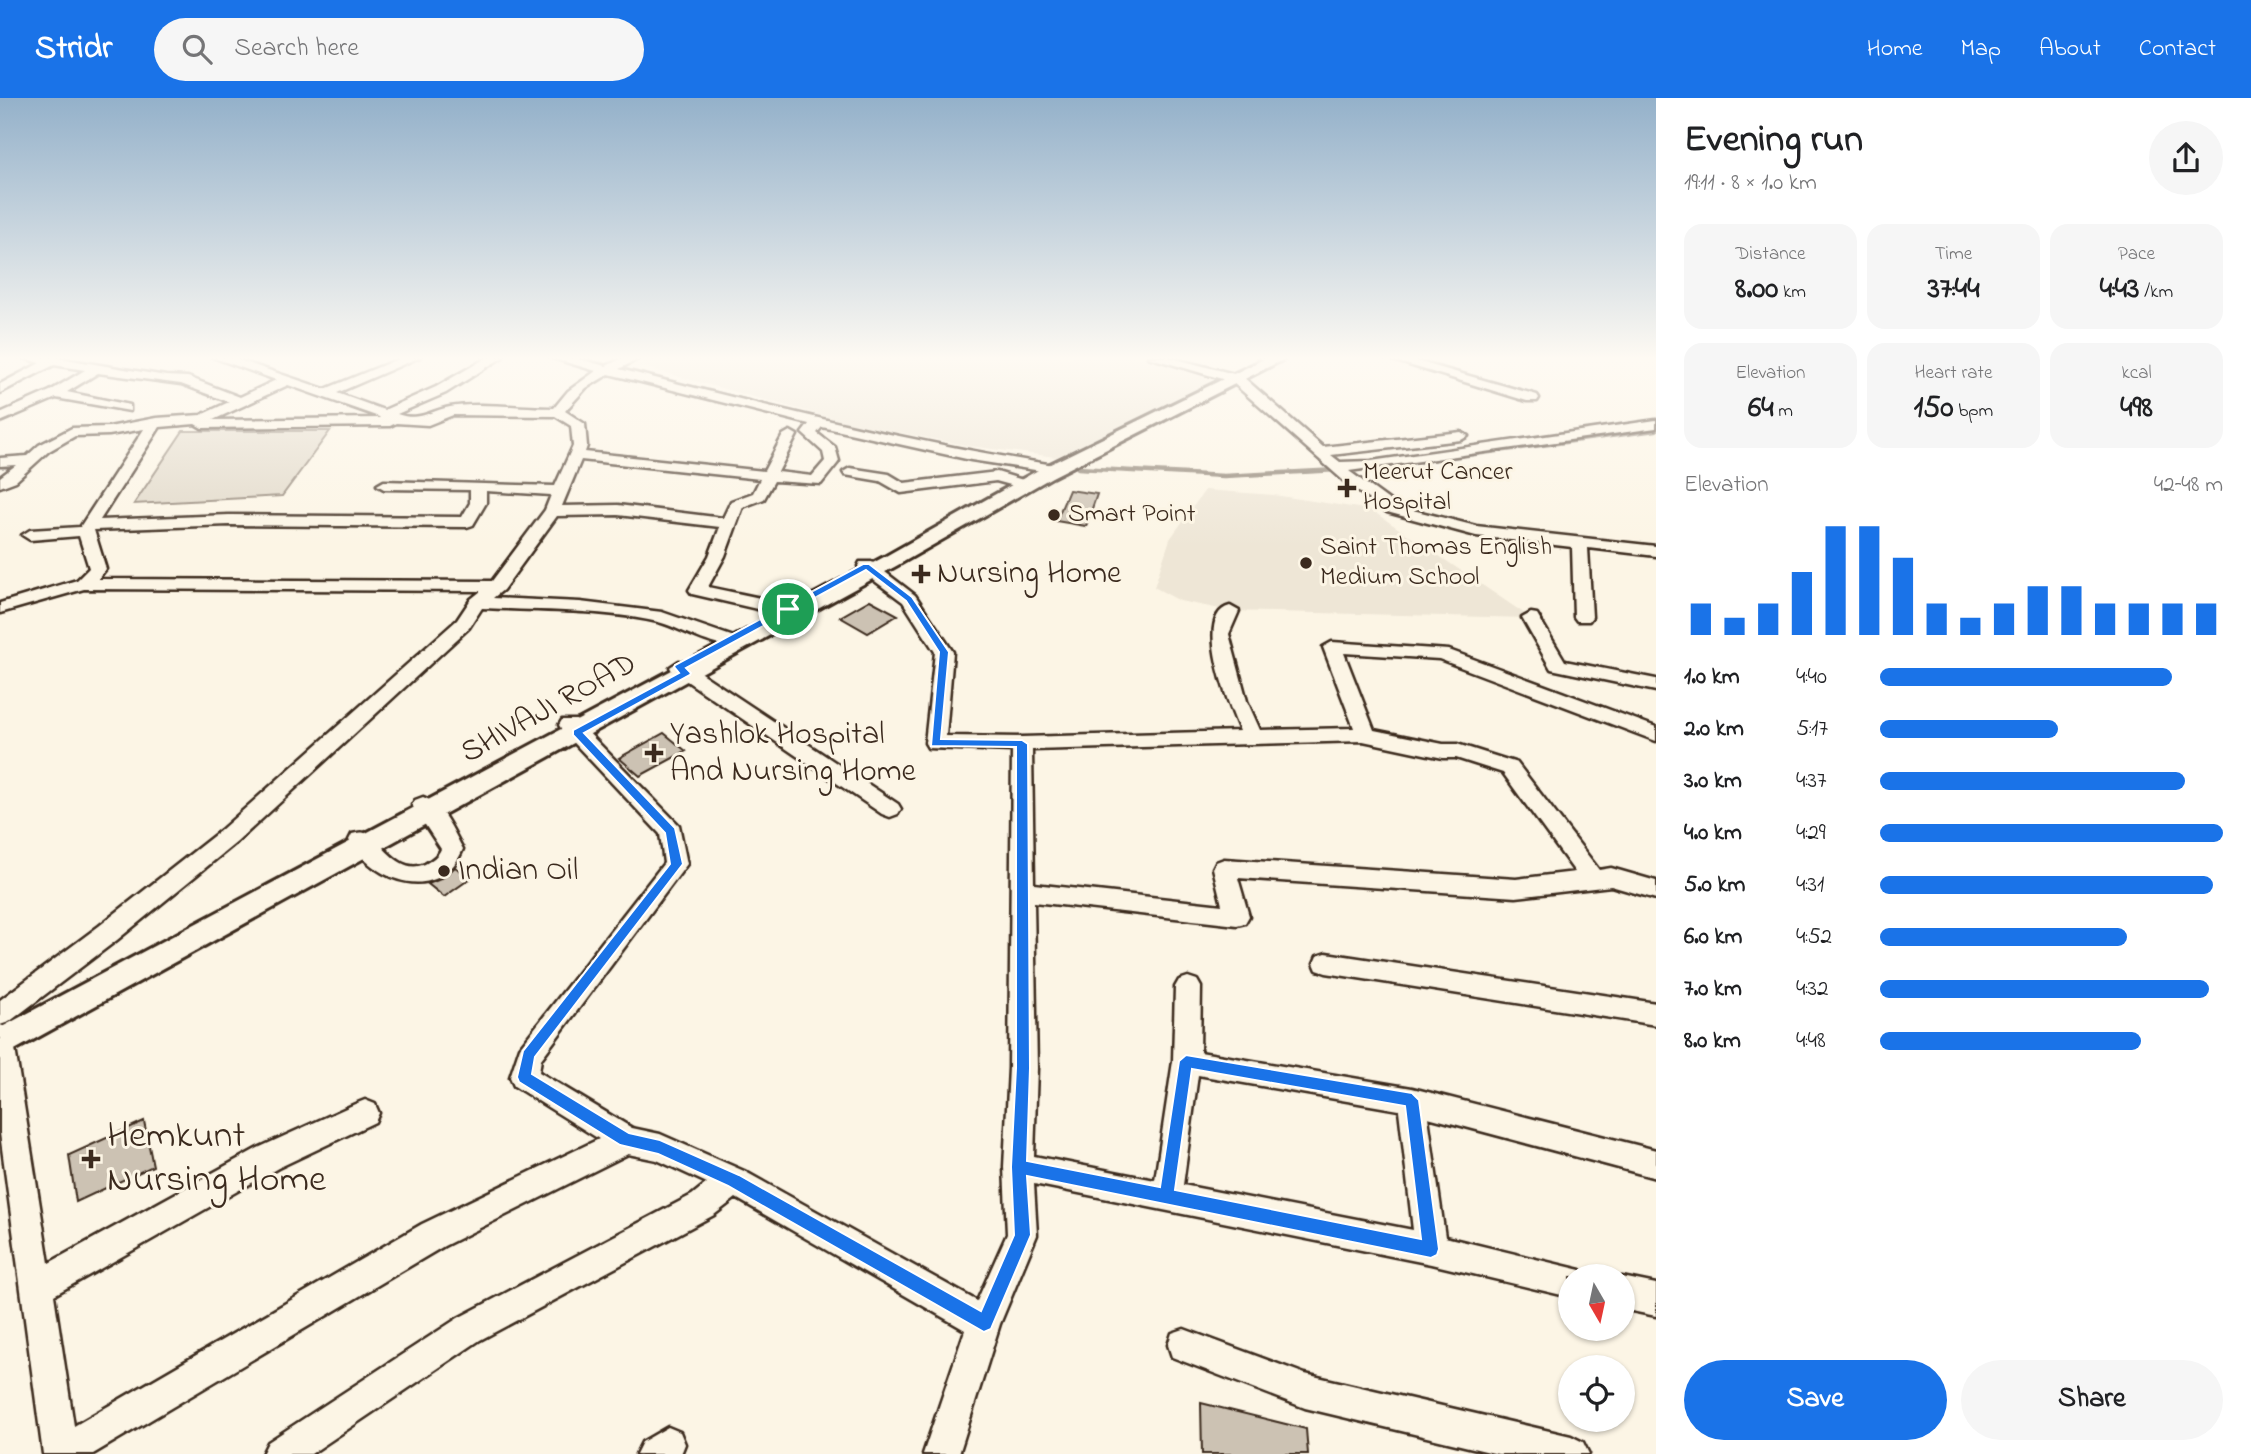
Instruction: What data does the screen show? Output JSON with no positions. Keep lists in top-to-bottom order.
{
  "streets": {
    "main road": ["SHIVAJI ROAD"]
  },
  "places": {
    "health": [
      "Meerut Cancer Hospital",
      "Nursing Home",
      "Yashlok Hospital And Nursing Home",
      "Hemkunt Nursing Home"
    ],
    "other": ["Smart Point", "Saint Thomas English Medium School", "Indian Oil"]
  },
  "north": "bottom",
  "page": {
    "header": "Stridr",
    "search": "Search here",
    "nav": [
      "Home",
      "Map",
      "About",
      "Contact"
    ],
    "heading": ["Evening run", "19:11 · 8 × 1.0 km"],
    "stats": [
      ["Distance", "8.00 km"],
      ["Time", "37:44"],
      ["Pace", "4:43 /km"],
      ["Elevation", "64 m"],
      ["Heart rate", "150 bpm"],
      ["kcal", "498"]
    ],
    "chart": ["Elevation", "42–48 m"],
    "list": [
      {
        "name": "1.0 km",
        "note": "4:40"
      },
      {
        "name": "2.0 km",
        "note": "5:17"
      },
      {
        "name": "3.0 km",
        "note": "4:37"
      },
      {
        "name": "4.0 km",
        "note": "4:29"
      },
      {
        "name": "5.0 km",
        "note": "4:31"
      },
      {
        "name": "6.0 km",
        "note": "4:52"
      },
      {
        "name": "7.0 km",
        "note": "4:32"
      },
      {
        "name": "8.0 km",
        "note": "4:48"
      }
    ],
    "buttons": ["Save", "Share"]
  }
}
